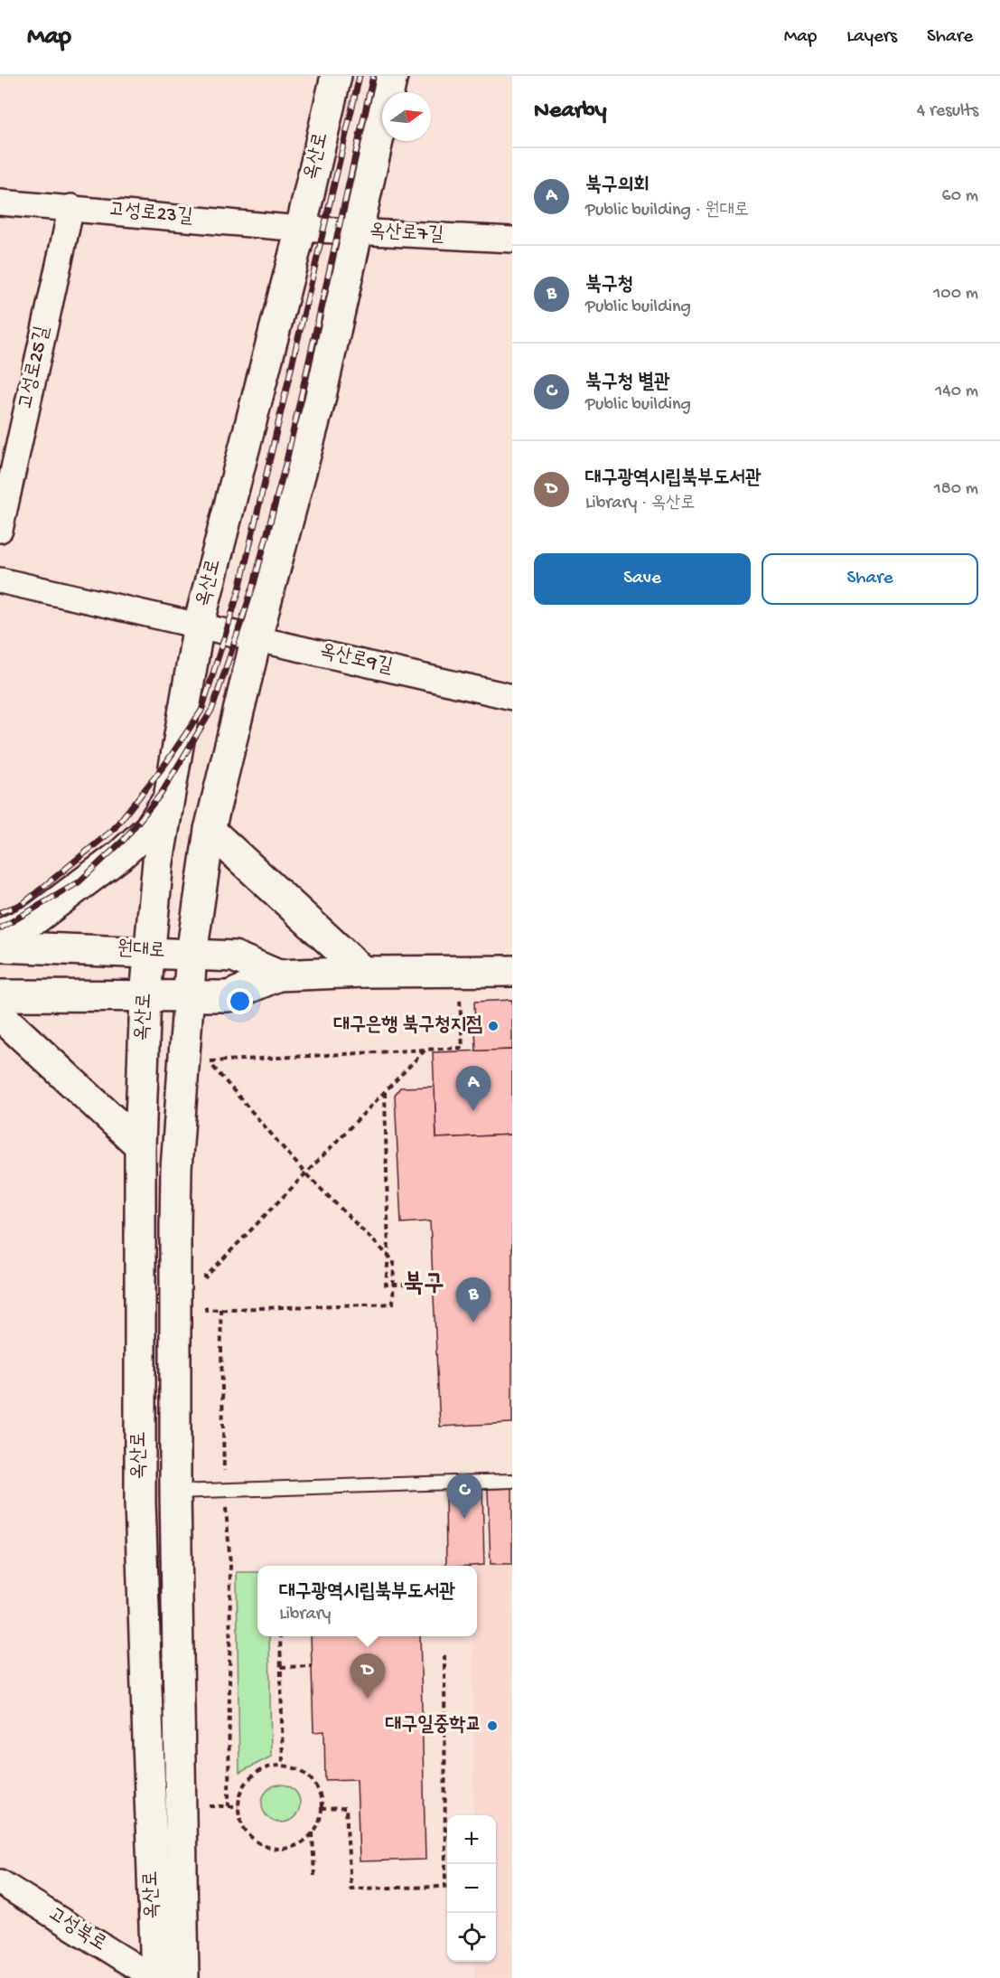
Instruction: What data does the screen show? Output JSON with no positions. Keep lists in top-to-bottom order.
{
  "streets": {
    "main road": ["옥산로", "원대로"],
    "street": [
      "고성로23길",
      "옥산로7길",
      "고성로25길",
      "옥산로9길",
      "고성북로"
    ]
  },
  "crossings": [
    ["옥산로", "고성로23길"],
    ["옥산로", "옥산로7길"],
    ["옥산로", "옥산로9길"],
    ["옥산로", "원대로"],
    ["옥산로", "고성북로"],
    ["고성로23길", "옥산로7길"],
    ["고성로23길", "고성로25길"]
  ],
  "districts": ["북구"],
  "places": ["대구은행 북구청지점", "대구일중학교"],
  "north": "right",
  "page": {
    "header": "Map",
    "nav": ["Map", "Layers", "Share"],
    "heading": ["Nearby", "4 results"],
    "list": [
      {
        "mark": "A",
        "name": "북구의회",
        "note": "Public building · 원대로",
        "value": "60 m"
      },
      {
        "mark": "B",
        "name": "북구청",
        "note": "Public building",
        "value": "100 m"
      },
      {
        "mark": "C",
        "name": "북구청 별관",
        "note": "Public building",
        "value": "140 m"
      },
      {
        "mark": "D",
        "name": "대구광역시립북부도서관",
        "note": "Library · 옥산로",
        "value": "180 m"
      }
    ],
    "buttons": ["Save", "Share"],
    "pins": [
      "A",
      "B",
      "C",
      "D"
    ],
    "popup": ["대구광역시립북부도서관", "Library"],
    "map_buttons": ["+", "−"]
  }
}
